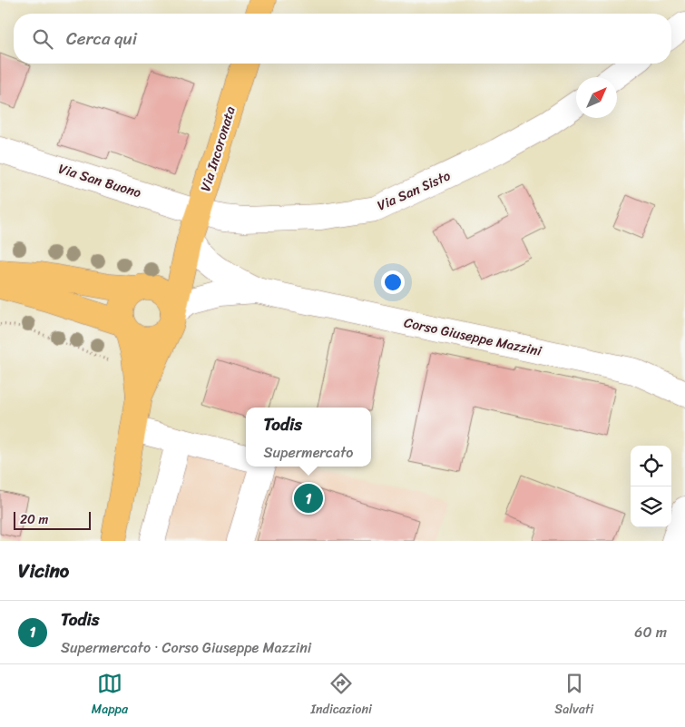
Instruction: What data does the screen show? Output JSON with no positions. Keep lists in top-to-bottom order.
{
  "streets": {
    "main road": ["Via Incoronata"],
    "street": ["Via San Buono", "Via San Sisto", "Corso Giuseppe Mazzini"]
  },
  "crossings": [
    ["Via Incoronata", "Via San Buono"],
    ["Via Incoronata", "Via San Sisto"],
    ["Via Incoronata", "Corso Giuseppe Mazzini"],
    ["Via San Buono", "Via San Sisto"]
  ],
  "scale_bar": "20 m",
  "north": "top right",
  "page": {
    "search": "Cerca qui",
    "popup": ["Todis", "Supermercato"],
    "pins": "1",
    "scale": "20 m",
    "heading": "Vicino",
    "list": [
      {
        "mark": "1",
        "name": "Todis",
        "note": "Supermercato · Corso Giuseppe Mazzini",
        "value": "60 m"
      }
    ],
    "nav": ["Mappa", "Indicazioni", "Salvati"]
  }
}
